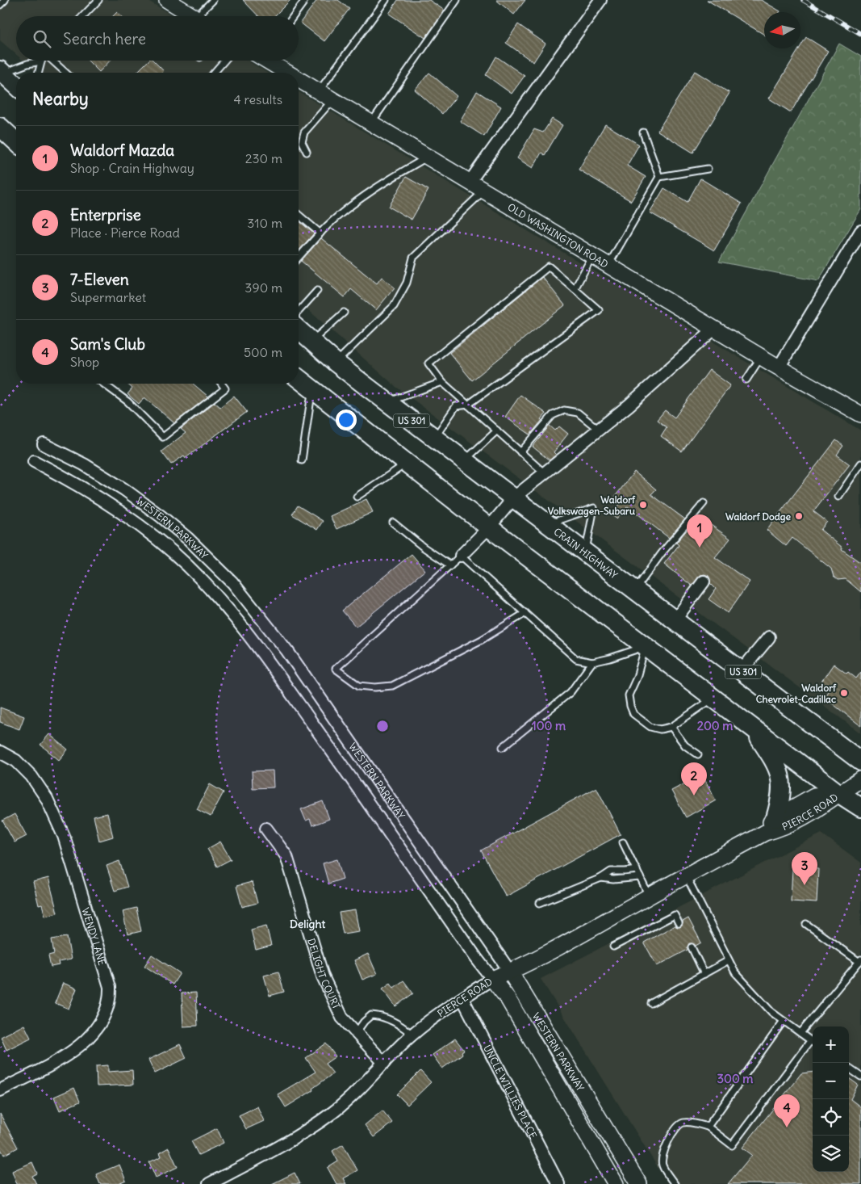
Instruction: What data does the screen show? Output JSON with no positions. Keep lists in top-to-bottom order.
{
  "streets": {
    "highway": ["US 301", "CRAIN HIGHWAY"],
    "main road": ["OLD WASHINGTON ROAD", "WESTERN PARKWAY", "PIERCE ROAD"],
    "street": ["WENDY LANE", "DELIGHT COURT", "UNCLE WILLIES PLACE"]
  },
  "crossings": [
    ["WESTERN PARKWAY", "PIERCE ROAD"],
    ["PIERCE ROAD", "DELIGHT COURT"],
    ["PIERCE ROAD", "UNCLE WILLIES PLACE"]
  ],
  "districts": ["Delight"],
  "places": ["Waldorf Volkswagen-Subaru", "Waldorf Dodge", "Waldorf Chevrolet-Cadillac"],
  "north": "left",
  "page": {
    "search": "Search here",
    "heading": ["Nearby", "4 results"],
    "list": [
      {
        "mark": "1",
        "name": "Waldorf Mazda",
        "note": "Shop · Crain Highway",
        "value": "230 m"
      },
      {
        "mark": "2",
        "name": "Enterprise",
        "note": "Place · Pierce Road",
        "value": "310 m"
      },
      {
        "mark": "3",
        "name": "7-Eleven",
        "note": "Supermarket",
        "value": "390 m"
      },
      {
        "mark": "4",
        "name": "Sam's Club",
        "note": "Shop",
        "value": "500 m"
      }
    ],
    "pins": [
      "1",
      "2",
      "3",
      "4"
    ],
    "map_buttons": ["+", "−"]
  },
  "rings": ["100 m", "200 m", "300 m"]
}
